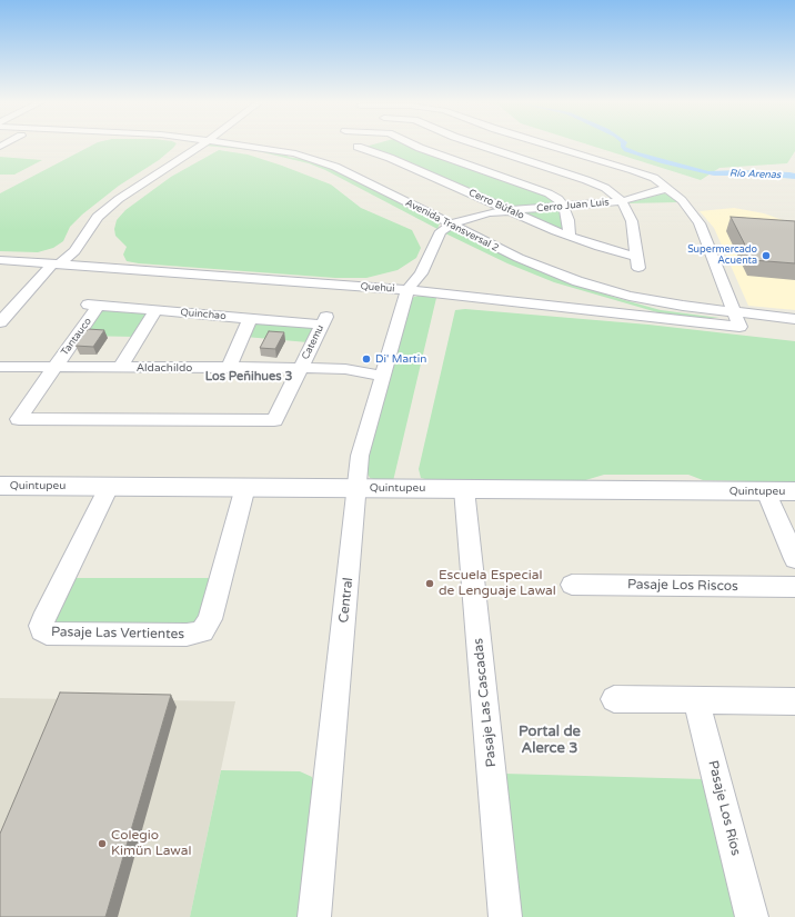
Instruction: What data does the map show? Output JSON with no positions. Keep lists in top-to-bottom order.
{
  "streets": {
    "street": [
      "Cerro Búfalo",
      "Cerro Juan Luis",
      "Avenida Transversal 2",
      "Quehui",
      "Quinchao",
      "Tantauco",
      "Catemu",
      "Aldachildo",
      "Quintupeu",
      "Pasaje Los Riscos",
      "Central",
      "Pasaje Las Vertientes",
      "Pasaje Las Cascadas",
      "Pasaje Los Ríos"
    ]
  },
  "crossings": [
    ["Cerro Búfalo", "Cerro Juan Luis"],
    ["Cerro Juan Luis", "Avenida Transversal 2"],
    ["Avenida Transversal 2", "Quehui"],
    ["Quehui", "Central"],
    ["Quinchao", "Tantauco"],
    ["Quinchao", "Catemu"],
    ["Tantauco", "Catemu"],
    ["Tantauco", "Aldachildo"],
    ["Catemu", "Aldachildo"],
    ["Aldachildo", "Central"],
    ["Quintupeu", "Central"],
    ["Quintupeu", "Pasaje Las Vertientes"],
    ["Quintupeu", "Pasaje Las Cascadas"]
  ],
  "districts": ["Los Peñihues 3", "Portal de Alerce 3"],
  "water": ["Río Arenas"],
  "places": [
    "Supermercado Acuenta",
    "Di' Martin",
    "Escuela Especial de Lenguaje Lawal",
    "Colegio Kimün Lawal"
  ]
}
